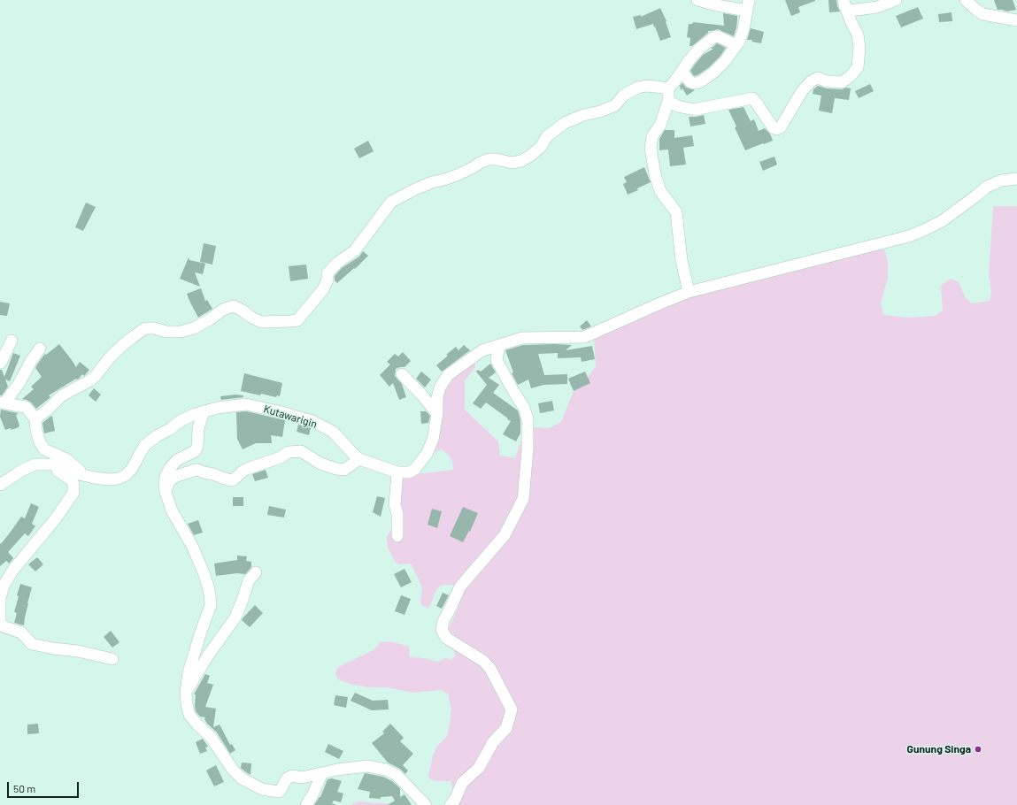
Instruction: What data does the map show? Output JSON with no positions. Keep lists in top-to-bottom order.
{
  "streets": {
    "street": ["Kutawarigin"]
  },
  "places": ["Gunung Singa"],
  "scale_bar": "50 m"
}
